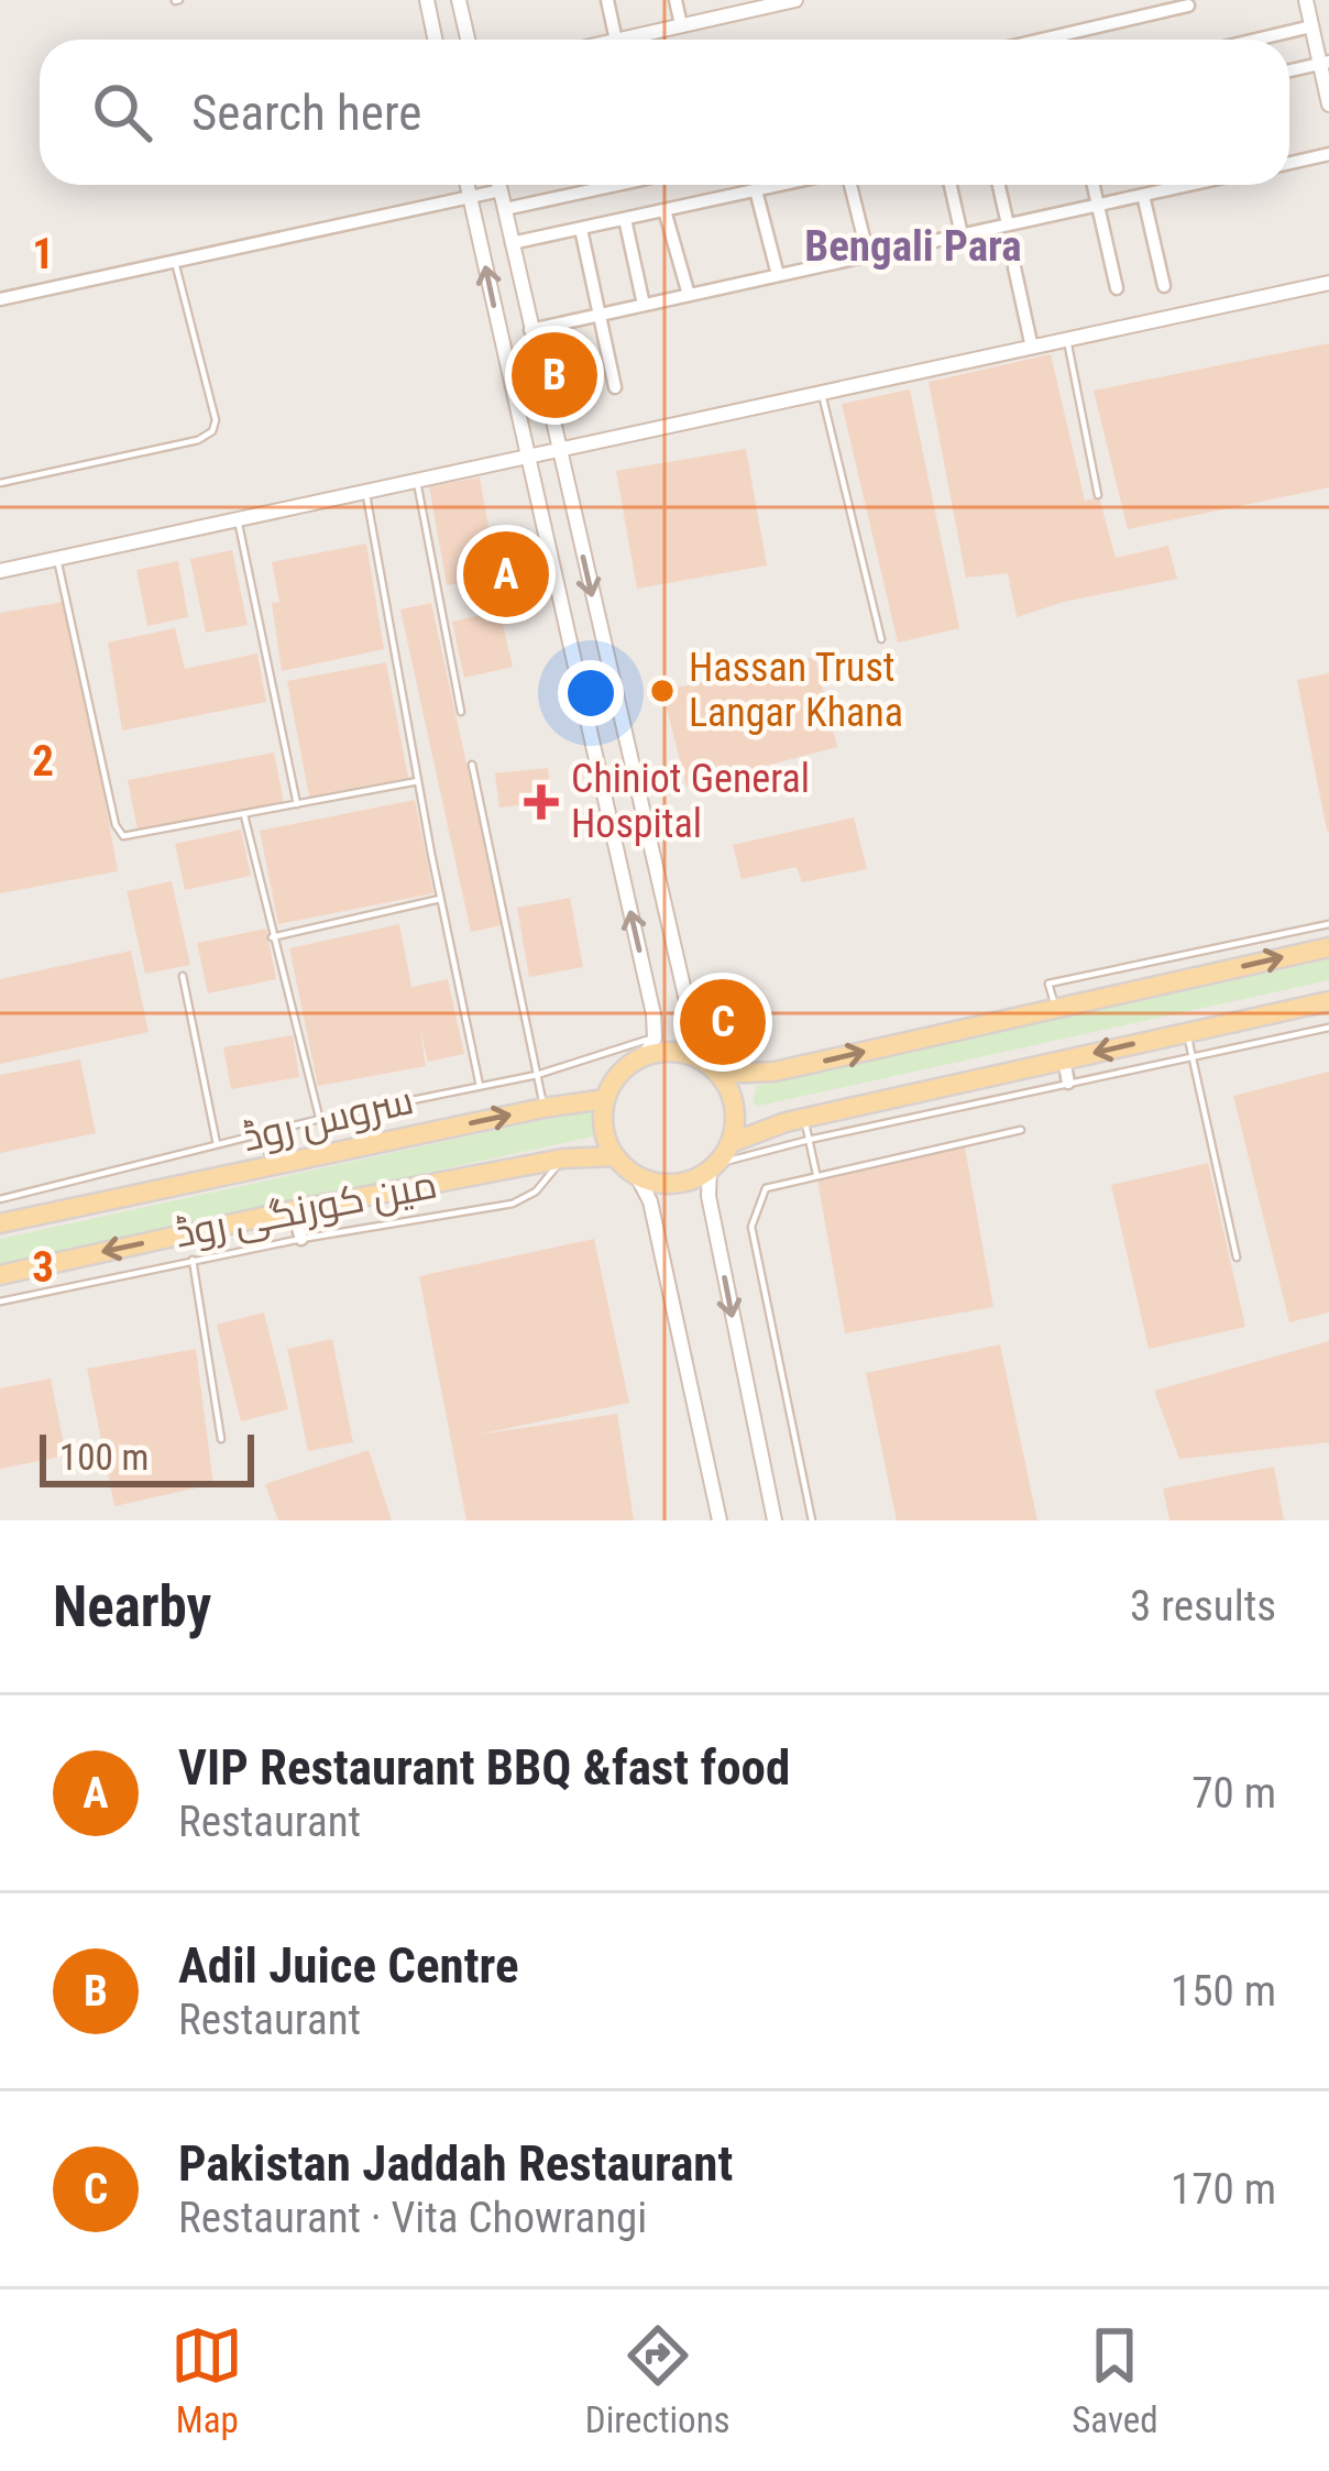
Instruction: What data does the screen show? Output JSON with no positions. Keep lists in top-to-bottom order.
{
  "streets": {
    "main road": ["مین کورنگی روڈ"],
    "lane": ["سروس روڈ"]
  },
  "crossings": [
    ["سروس روڈ", "مین کورنگی روڈ"]
  ],
  "districts": ["Bengali Para"],
  "places": {
    "other": ["Hassan Trust Langar Khana"],
    "health": ["Chiniot General Hospital"]
  },
  "scale_bar": "100 m",
  "page": {
    "search": "Search here",
    "pins": ["B", "A", "C"],
    "scale": "100 m",
    "heading": ["Nearby", "3 results"],
    "list": [
      {
        "mark": "A",
        "name": "VIP Restaurant BBQ &fast food",
        "note": "Restaurant",
        "value": "70 m"
      },
      {
        "mark": "B",
        "name": "Adil Juice Centre",
        "note": "Restaurant",
        "value": "150 m"
      },
      {
        "mark": "C",
        "name": "Pakistan Jaddah Restaurant",
        "note": "Restaurant · Vita Chowrangi",
        "value": "170 m"
      }
    ],
    "nav": ["Map", "Directions", "Saved"]
  },
  "grid": {
    "rows": ["1", "2", "3"]
  }
}
